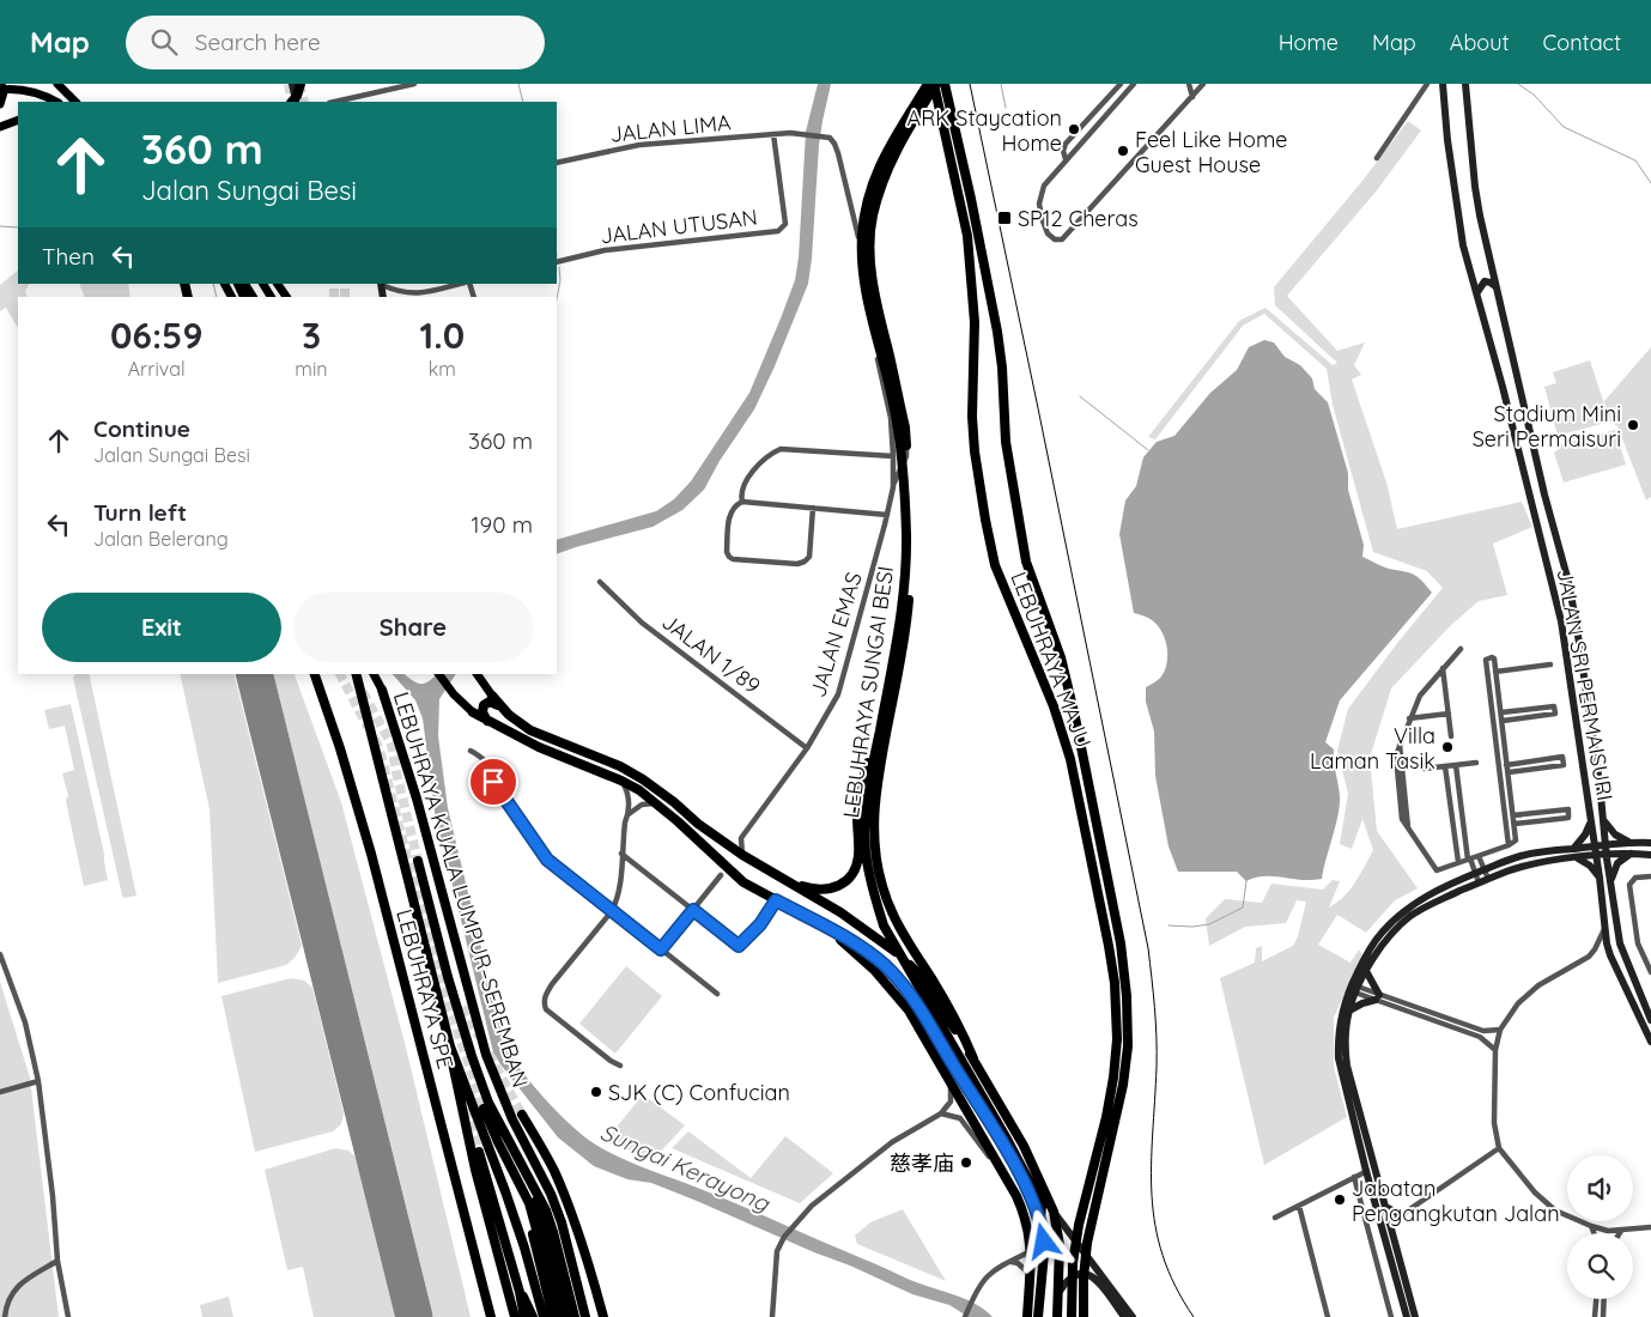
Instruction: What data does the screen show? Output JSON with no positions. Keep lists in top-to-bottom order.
{
  "streets": {
    "highway": [
      "LEBUHRAYA MAJU",
      "LEBUHRAYA SUNGAI BESI",
      "LEBUHRAYA KUALA LUMPUR–SEREMBAN",
      "LEBUHRAYA SPE"
    ],
    "street": [
      "JALAN LIMA",
      "JALAN UTUSAN",
      "JALAN EMAS",
      "JALAN 1/89",
      "JALAN SRI PERMAISURI"
    ]
  },
  "crossings": [
    ["JALAN LIMA", "JALAN UTUSAN"],
    ["JALAN LIMA", "JALAN EMAS"],
    ["JALAN EMAS", "JALAN 1/89"],
    ["JALAN EMAS", "LEBUHRAYA SUNGAI BESI"],
    ["LEBUHRAYA MAJU", "LEBUHRAYA SUNGAI BESI"]
  ],
  "water": ["Sungai Kerayong"],
  "places": {
    "other": [
      "ARK Staycation Home",
      "Feel Like Home Guest House",
      "Stadium Mini Seri Permaisuri",
      "Villa Laman Tasik",
      "SJK (C) Confucian",
      "慈孝庙",
      "Jabatan Pengangkutan Jalan"
    ],
    "transit": ["SP12 Cheras"]
  },
  "page": {
    "header": "Map",
    "search": "Search here",
    "nav": [
      "Home",
      "Map",
      "About",
      "Contact"
    ],
    "turn": ["360 m", "Jalan Sungai Besi"],
    "then": "Then",
    "eta": [
      "06:59",
      "Arrival",
      "3",
      "min",
      "1.0",
      "km"
    ],
    "list": [
      {
        "name": "Continue",
        "note": "Jalan Sungai Besi",
        "value": "360 m"
      },
      {
        "name": "Turn left",
        "note": "Jalan Belerang",
        "value": "190 m"
      }
    ],
    "buttons": ["Exit", "Share"]
  }
}
